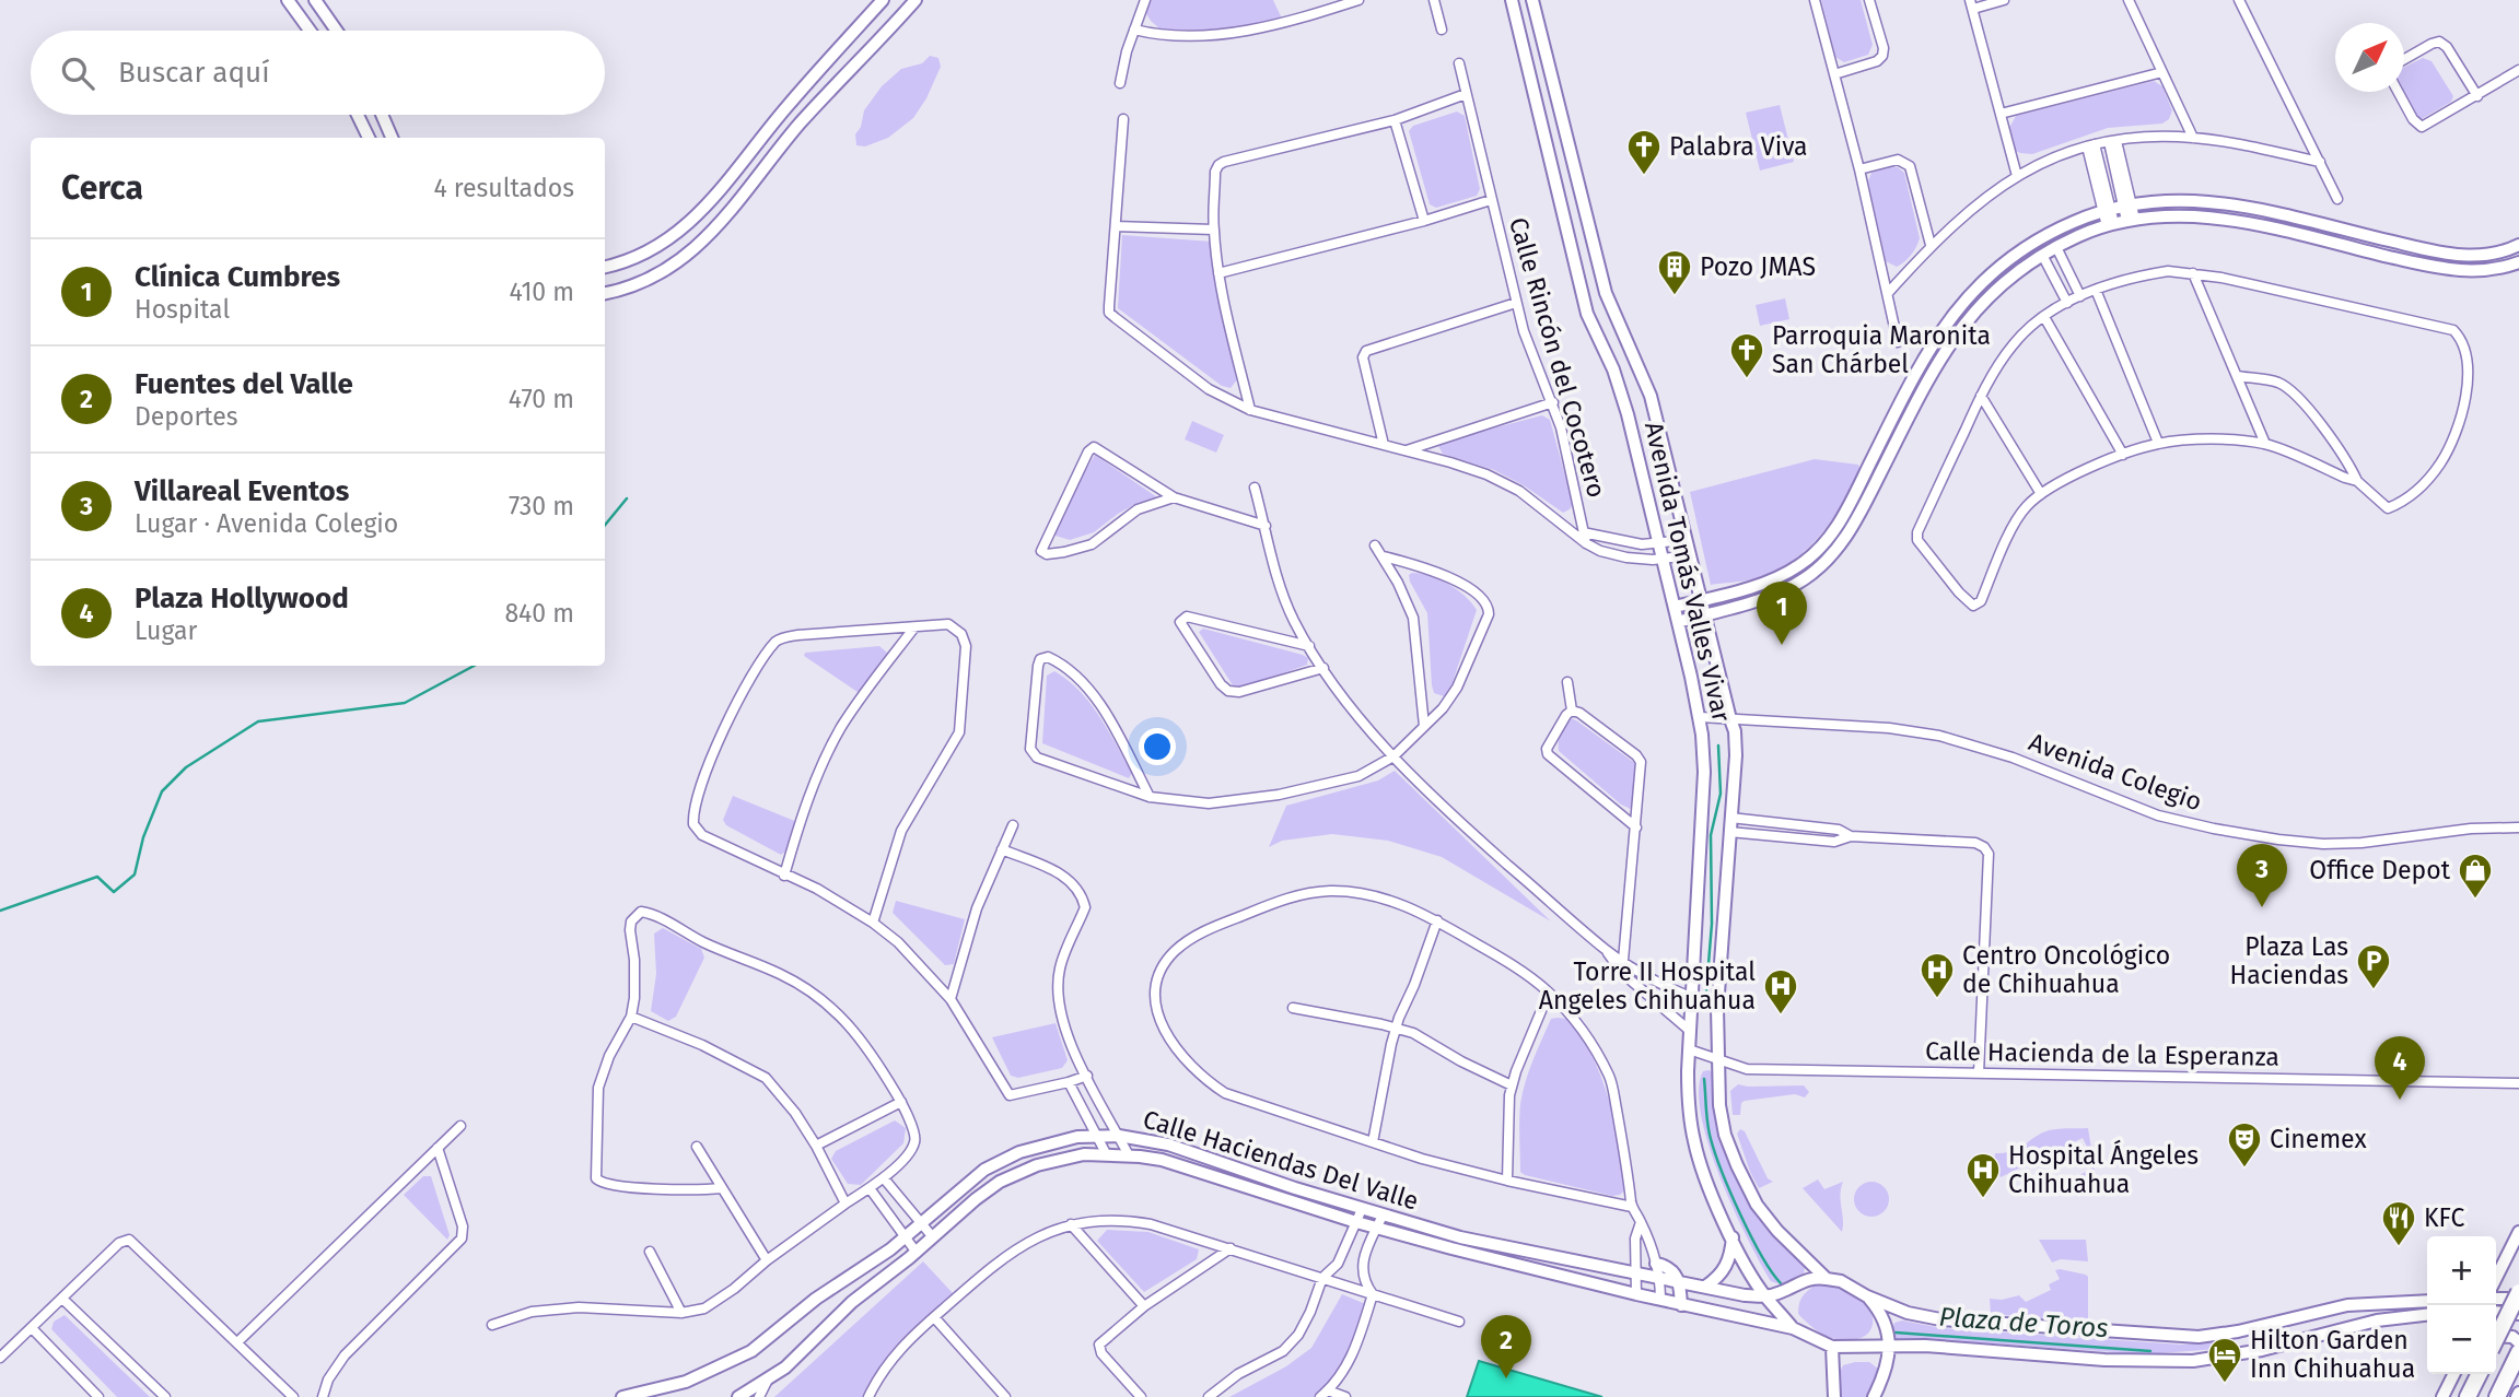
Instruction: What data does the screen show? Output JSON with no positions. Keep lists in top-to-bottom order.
{
  "streets": {
    "main road": ["Avenida Tomás Valles Vivar", "Calle Haciendas Del Valle"],
    "street": ["Calle Rincón del Cocotero", "Avenida Colegio", "Calle Hacienda de la Esperanza"]
  },
  "crossings": [
    ["Avenida Tomás Valles Vivar", "Avenida Colegio"],
    ["Avenida Tomás Valles Vivar", "Calle Hacienda de la Esperanza"],
    ["Avenida Tomás Valles Vivar", "Calle Haciendas Del Valle"]
  ],
  "water": ["Plaza de Toros"],
  "places": {
    "church": ["Palabra Viva", "Parroquia Maronita San Chárbel"],
    "building": ["Pozo JMAS"],
    "shop": ["Office Depot"],
    "parking": ["Plaza Las Haciendas"],
    "hospital": ["Centro Oncológico de Chihuahua", "Torre II Hospital Angeles Chihuahua", "Hospital Ángeles Chihuahua"],
    "theatre": ["Cinemex"],
    "restaurant": ["KFC"],
    "hotel": ["Hilton Garden Inn Chihuahua"]
  },
  "north": "top right",
  "page": {
    "search": "Buscar aquí",
    "heading": ["Cerca", "4 resultados"],
    "list": [
      {
        "mark": "1",
        "name": "Clínica Cumbres",
        "note": "Hospital",
        "value": "410 m"
      },
      {
        "mark": "2",
        "name": "Fuentes del Valle",
        "note": "Deportes",
        "value": "470 m"
      },
      {
        "mark": "3",
        "name": "Villareal Eventos",
        "note": "Lugar · Avenida Colegio",
        "value": "730 m"
      },
      {
        "mark": "4",
        "name": "Plaza Hollywood",
        "note": "Lugar",
        "value": "840 m"
      }
    ],
    "pins": [
      "1",
      "3",
      "4",
      "2"
    ],
    "map_buttons": ["+", "−"]
  }
}
